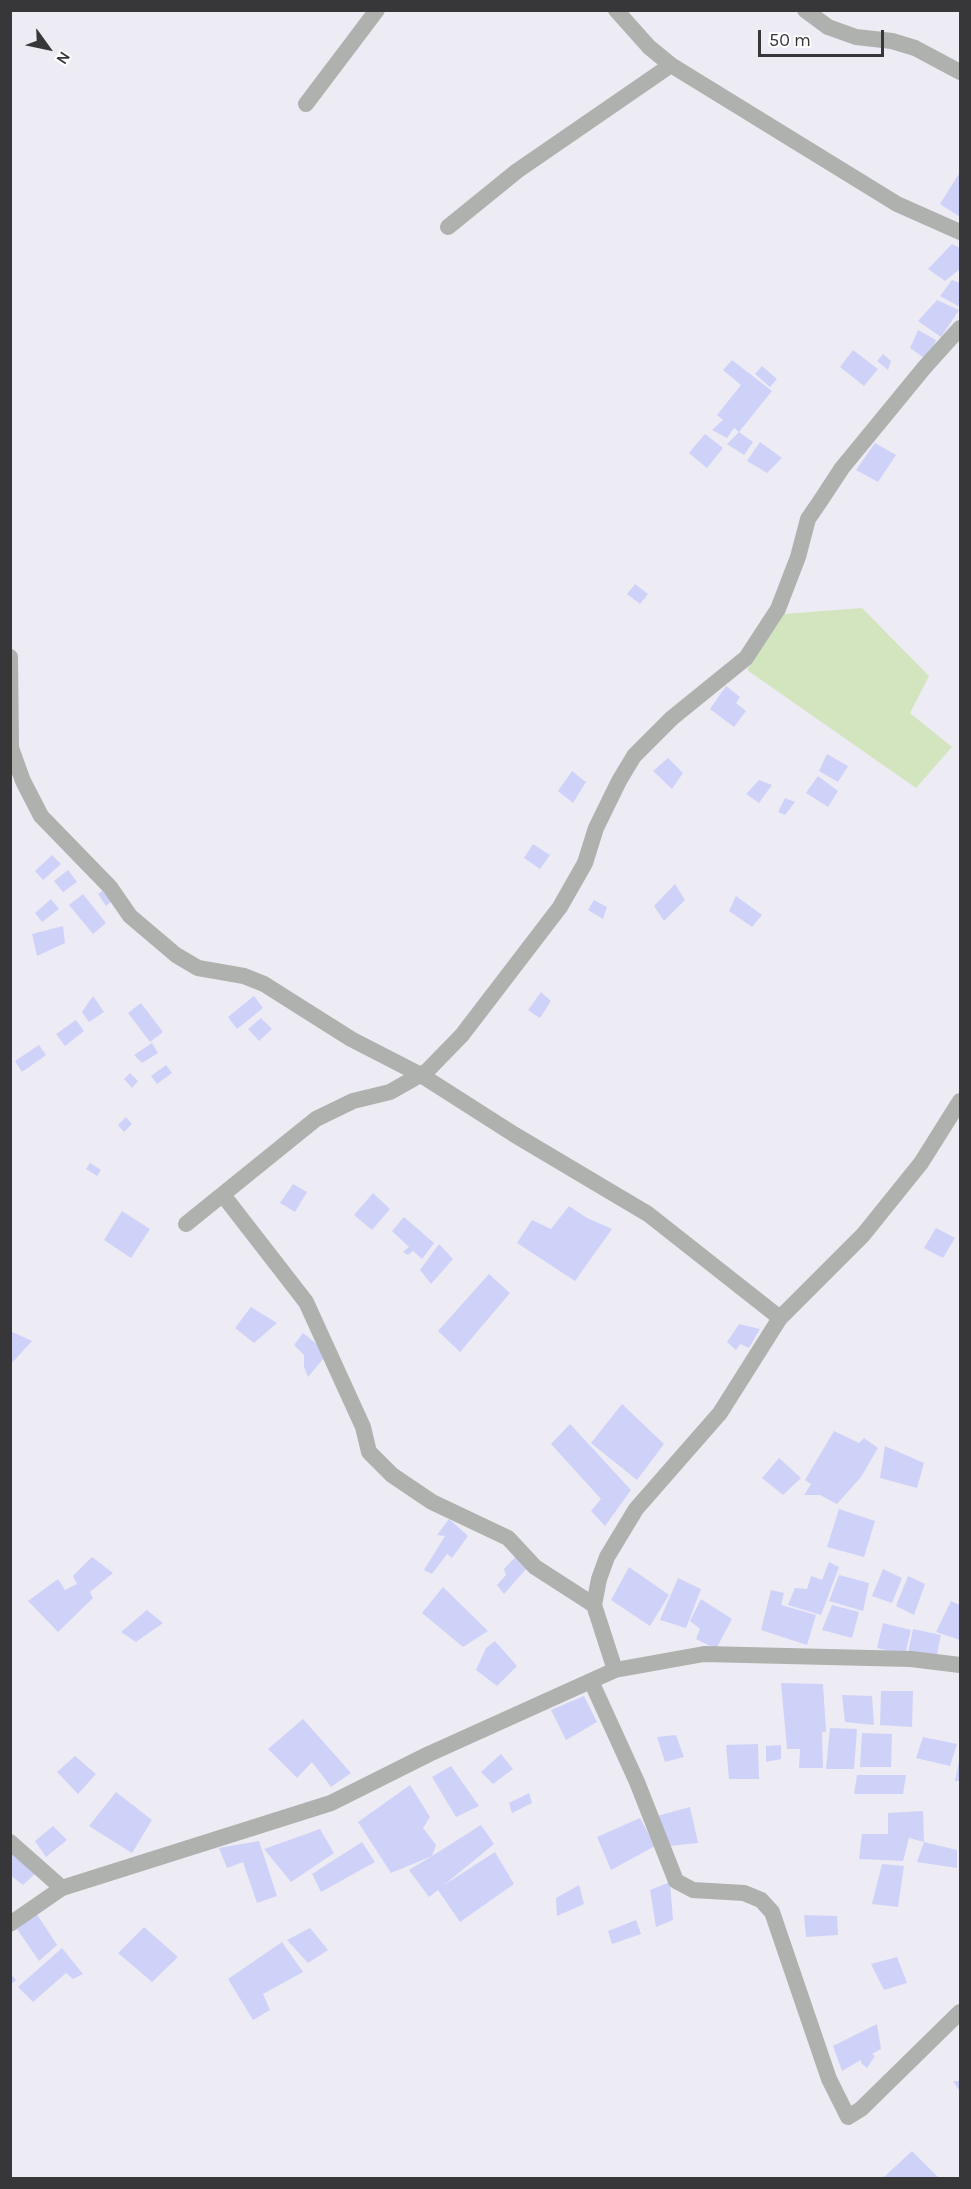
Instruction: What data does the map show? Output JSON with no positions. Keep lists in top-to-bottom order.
{
  "scale_bar": "50 m",
  "north": "bottom right"
}
